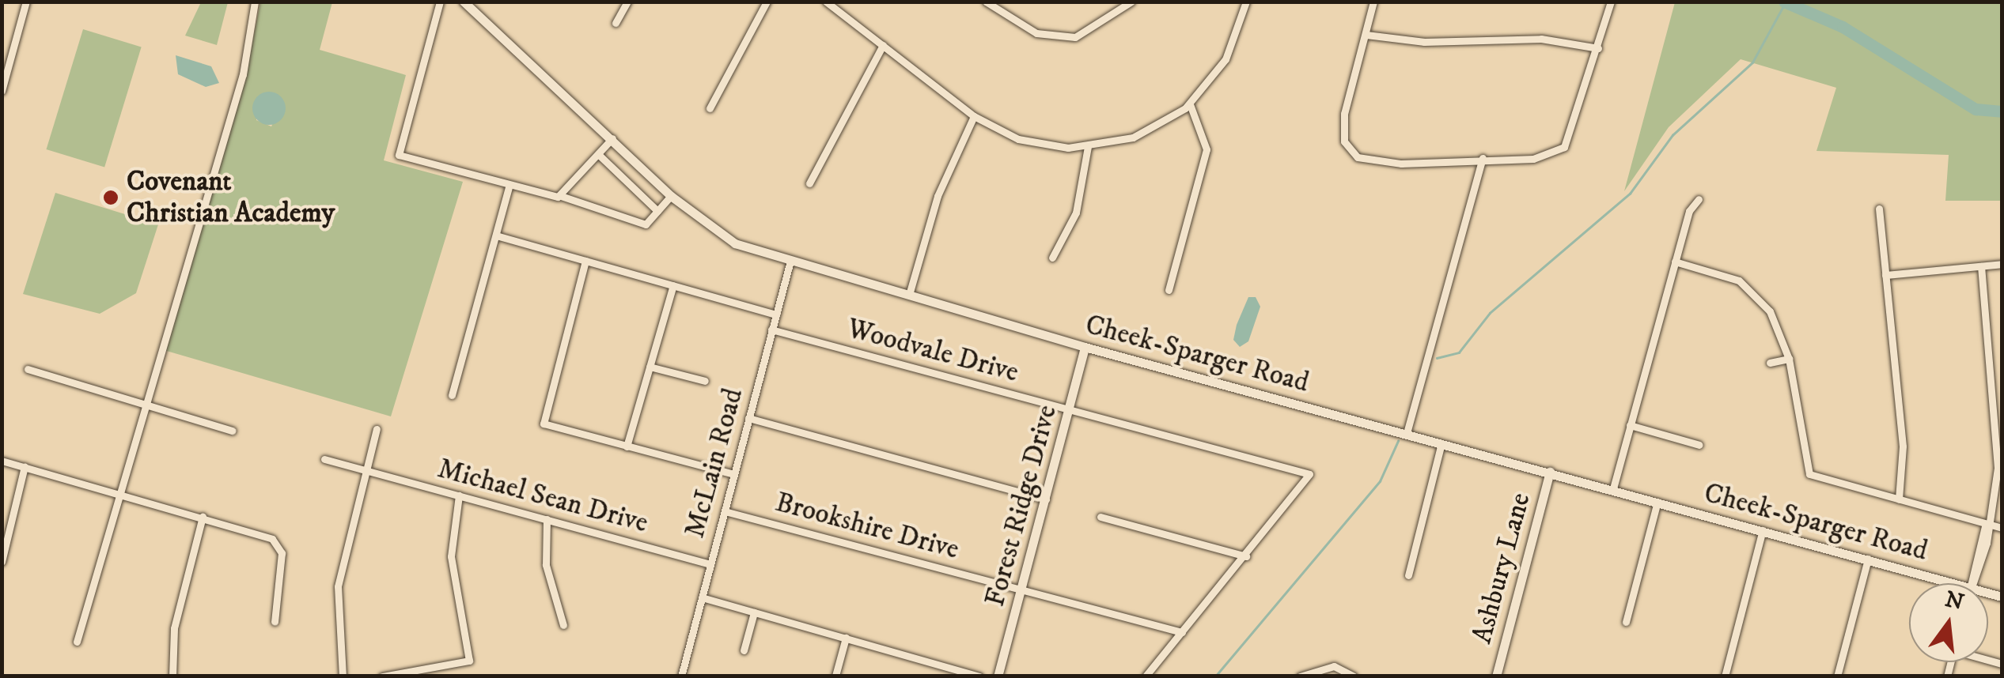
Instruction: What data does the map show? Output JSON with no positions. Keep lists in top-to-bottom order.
{
  "streets": {
    "main road": ["Cheek-Sparger Road", "Forest Ridge Drive", "Ashbury Lane"],
    "street": [
      "Woodvale Drive",
      "McLain Road",
      "Michael Sean Drive",
      "Brookshire Drive"
    ]
  },
  "crossings": [
    ["Woodvale Drive", "McLain Road"],
    ["Woodvale Drive", "Forest Ridge Drive"],
    ["Cheek-Sparger Road", "McLain Road"],
    ["Cheek-Sparger Road", "Forest Ridge Drive"],
    ["Cheek-Sparger Road", "Ashbury Lane"],
    ["McLain Road", "Michael Sean Drive"],
    ["McLain Road", "Brookshire Drive"],
    ["Forest Ridge Drive", "Brookshire Drive"]
  ],
  "places": ["Covenant Christian Academy"],
  "north": "top"
}
